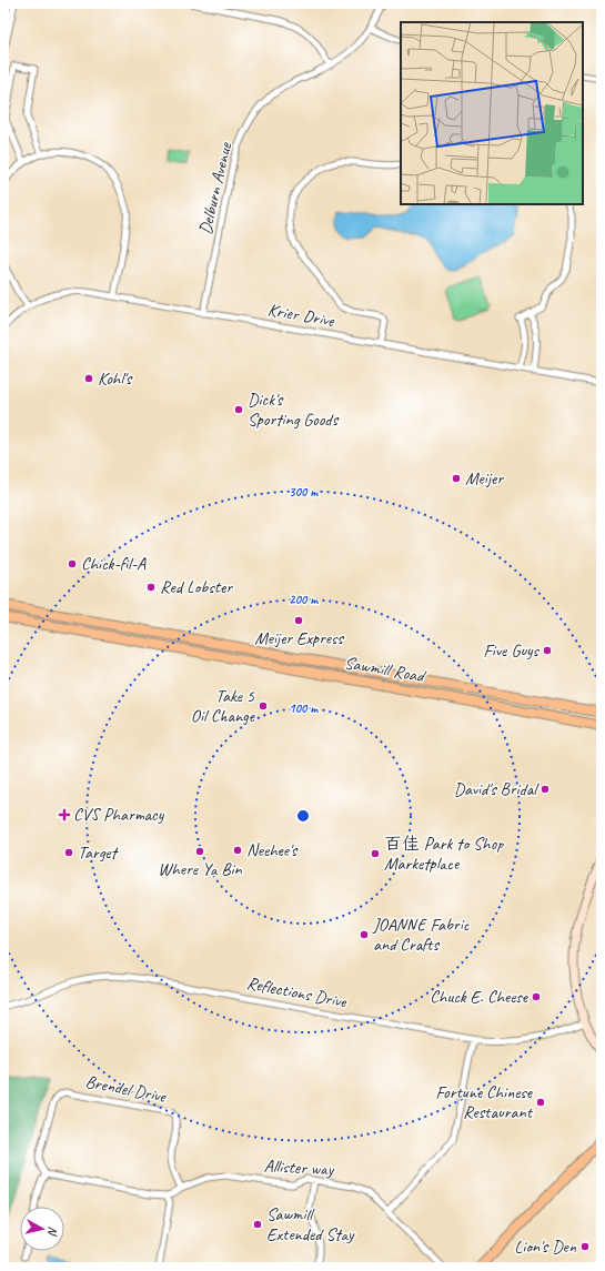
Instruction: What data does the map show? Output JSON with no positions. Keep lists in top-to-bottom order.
{
  "streets": {
    "main road": ["Sawmill Road"],
    "street": [
      "Delburn Avenue",
      "Krier Drive",
      "Reflections Drive",
      "Brendel Drive",
      "Allister way"
    ]
  },
  "crossings": [
    ["Delburn Avenue", "Krier Drive"],
    ["Brendel Drive", "Allister way"]
  ],
  "places": {
    "other": [
      "Kohl's",
      "Dick's Sporting Goods",
      "Meijer",
      "Chick-fil-A",
      "Red Lobster",
      "Meijer Express",
      "Five Guys",
      "Take 5 Oil Change",
      "David's Bridal",
      "Neehee's",
      "Where Ya Bin",
      "Target",
      "百佳 Park to Shop Marketplace",
      "JOANNE Fabric and Crafts",
      "Chuck E. Cheese",
      "Fortune Chinese Restaurant",
      "Sawmill Extended Stay",
      "Lion's Den"
    ],
    "health": ["CVS Pharmacy"]
  },
  "north": "right",
  "rings": ["300 m", "200 m", "100 m"]
}
